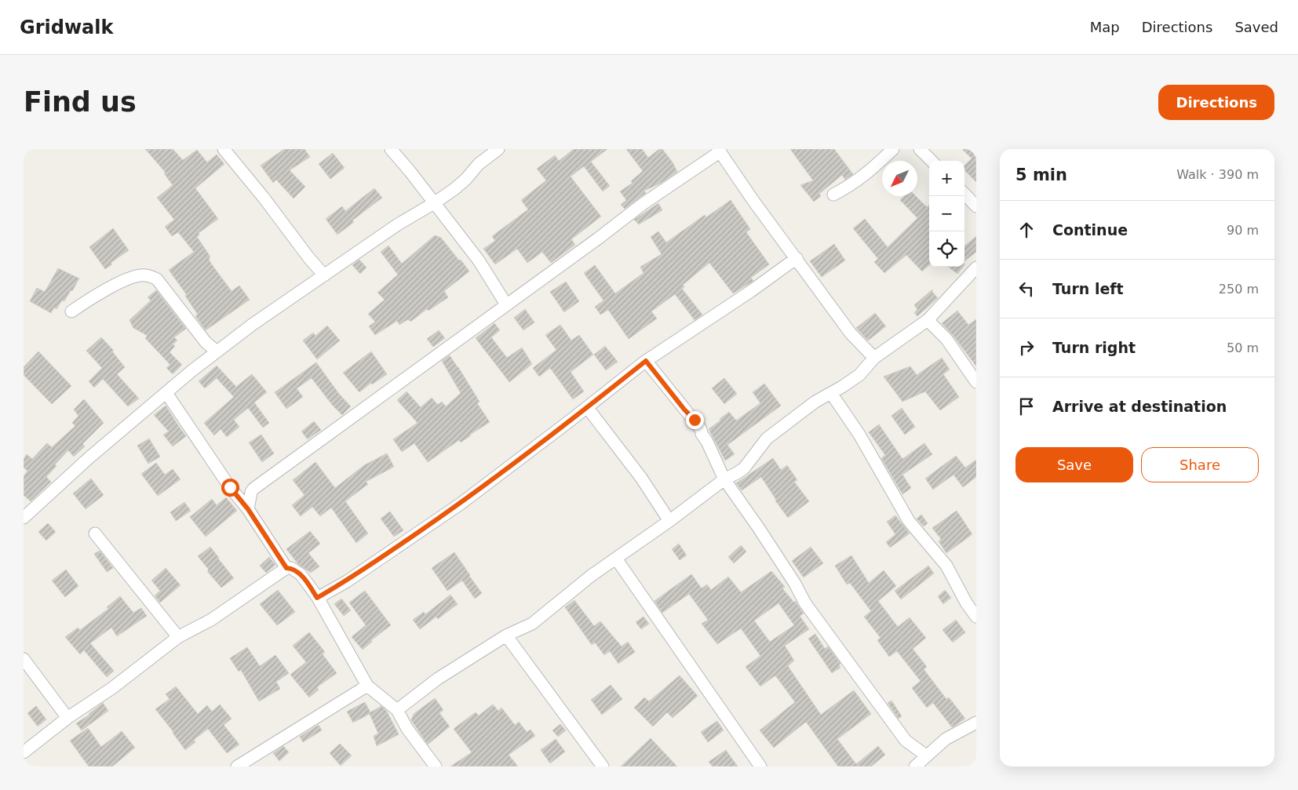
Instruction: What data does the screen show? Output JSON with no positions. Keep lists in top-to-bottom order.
{
  "north": "bottom left",
  "page": {
    "header": "Gridwalk",
    "nav": ["Map", "Directions", "Saved"],
    "buttons": [
      "Directions",
      ["Save", "Share"]
    ],
    "title": "Find us",
    "heading": ["5 min", "Walk · 390 m"],
    "map_buttons": ["+", "−"],
    "list": [
      ["Continue", "90 m"],
      ["Turn left", "250 m"],
      ["Turn right", "50 m"],
      "Arrive at destination"
    ]
  }
}
